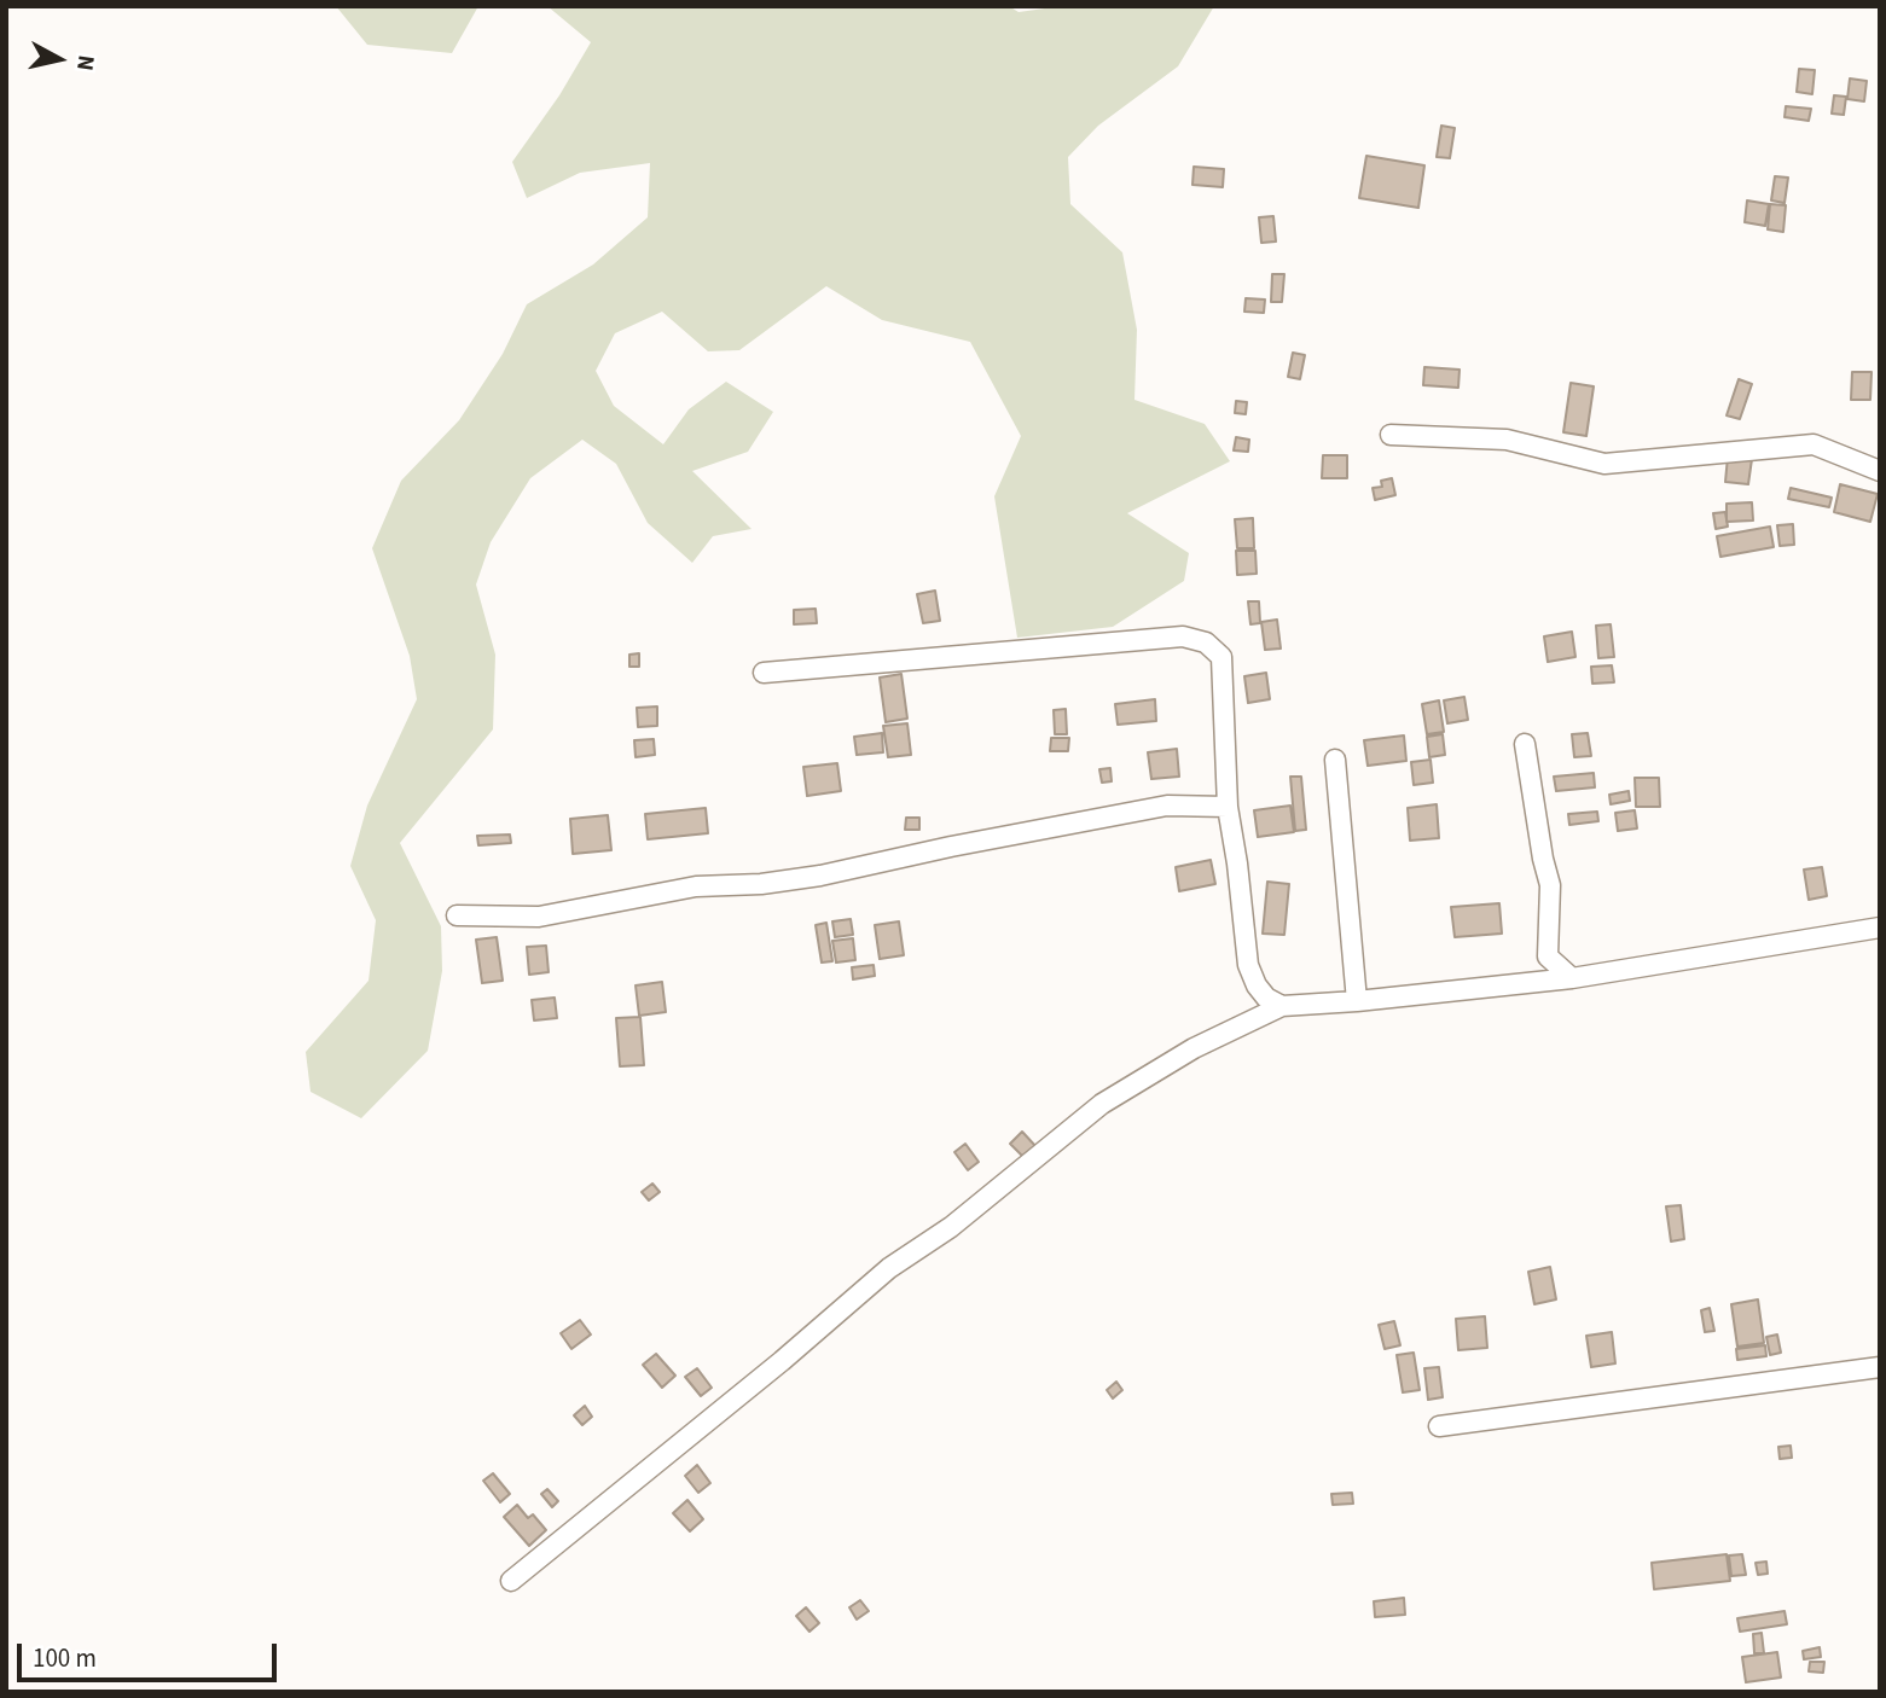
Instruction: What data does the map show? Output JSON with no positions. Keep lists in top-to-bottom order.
{
  "scale_bar": "100 m",
  "north": "right"
}
